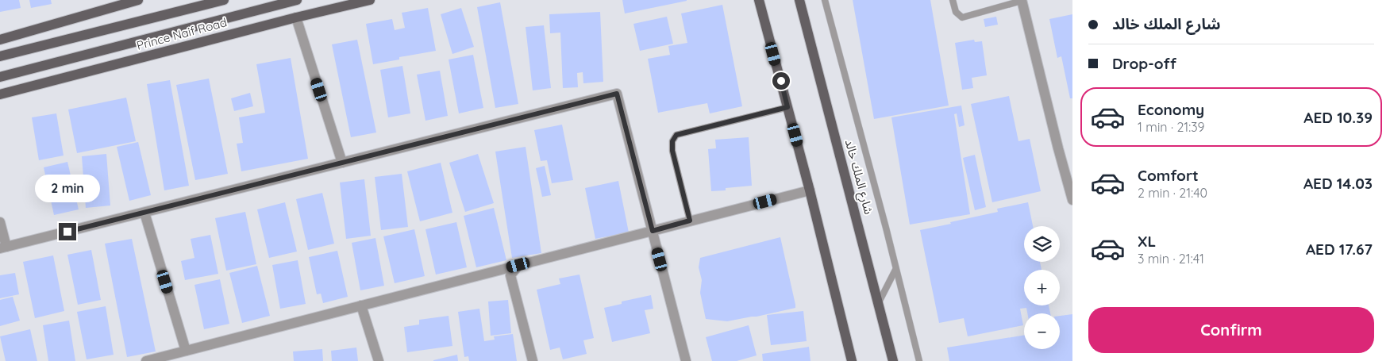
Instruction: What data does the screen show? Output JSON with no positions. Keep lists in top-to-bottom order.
{
  "streets": {
    "main road": ["Prince Naif Road", "شارع الملك خالد"]
  },
  "page": {
    "banner": ["شارع الملك خالد", "Drop-off"],
    "list": [
      {
        "name": "Economy",
        "note": "1 min · 21:39",
        "value": "AED 10.39"
      },
      {
        "name": "Comfort",
        "note": "2 min · 21:40",
        "value": "AED 14.03"
      },
      {
        "name": "XL",
        "note": "3 min · 21:41",
        "value": "AED 17.67"
      }
    ],
    "bubble": "2 min",
    "map_buttons": ["+", "−"],
    "buttons": "Confirm"
  }
}
